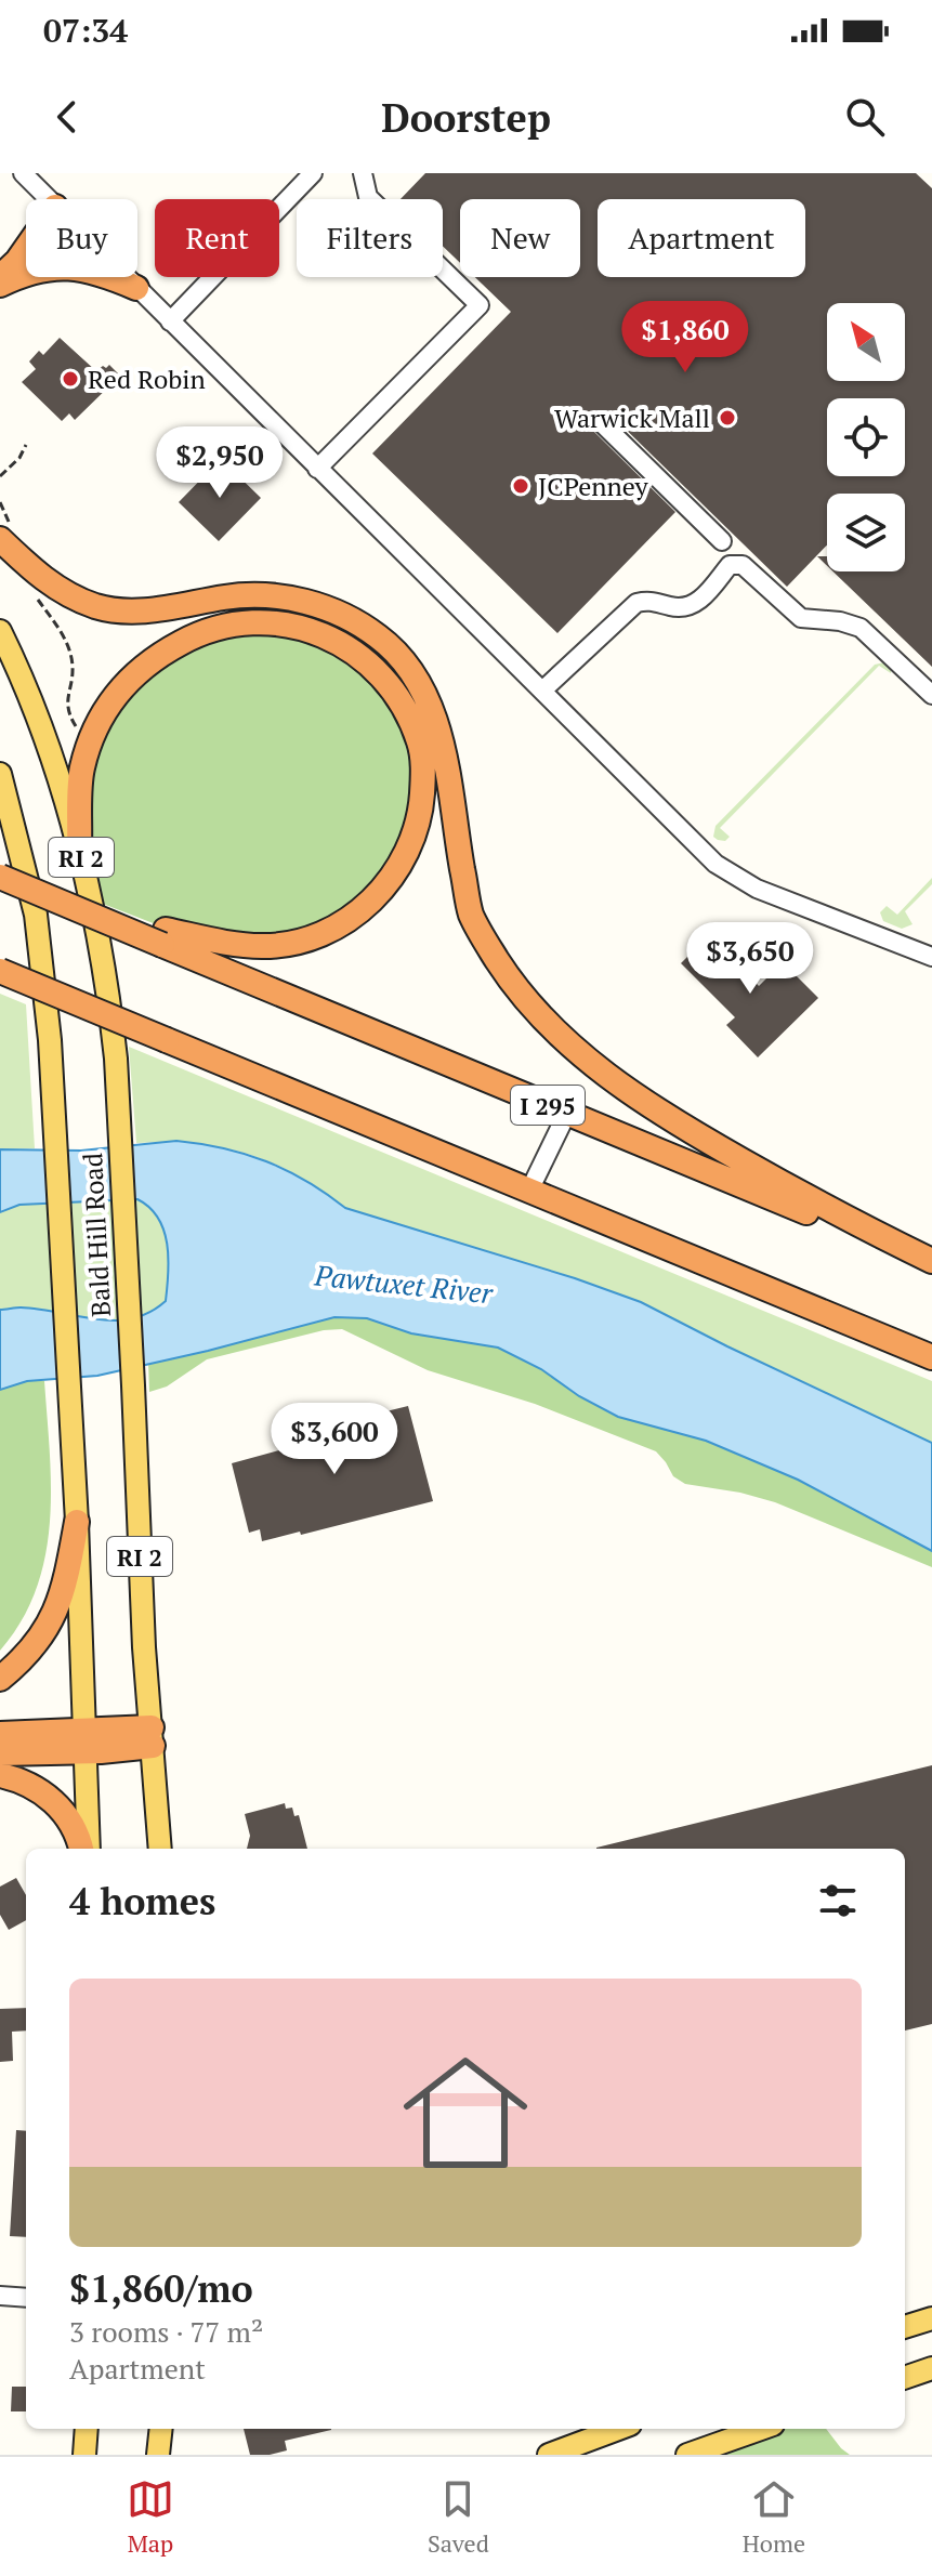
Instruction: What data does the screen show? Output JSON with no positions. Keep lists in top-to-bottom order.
{
  "streets": {
    "highway": ["I 295"],
    "main road": ["RI 2", "Bald Hill Road"]
  },
  "water": ["Pawtuxet River"],
  "places": ["Red Robin", "Warwick Mall", "JCPenney"],
  "north": "top left",
  "page": {
    "status": "07:34",
    "header": "Doorstep",
    "chip": [
      "Buy",
      "Rent",
      "Filters",
      "New",
      "Apartment"
    ],
    "price": [
      "$1,860",
      "$2,950",
      "$3,650",
      "$3,600"
    ],
    "heading": "4 homes",
    "list": [
      {
        "name": "$1,860/mo",
        "note": "3 rooms · 77 m² · Apartment"
      }
    ],
    "tabs": ["Map", "Saved", "Home"]
  }
}
